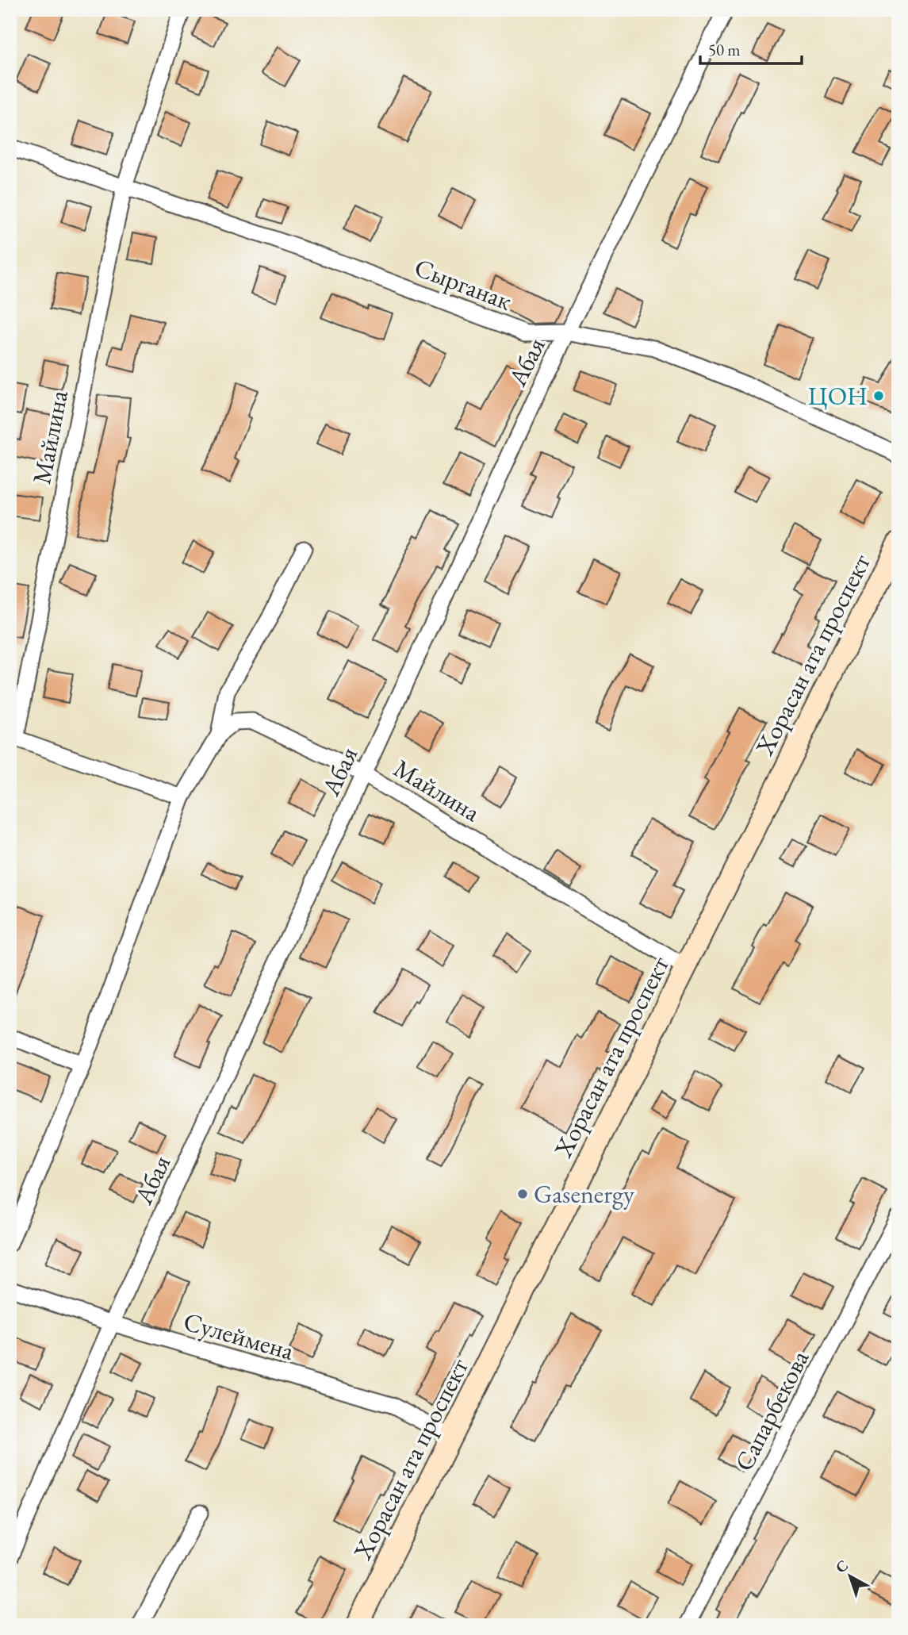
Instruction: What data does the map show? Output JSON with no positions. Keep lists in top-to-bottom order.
{
  "streets": {
    "main road": ["Хорасан ата проспект"],
    "street": [
      "Сырганак",
      "Абая",
      "Майлина",
      "Сулеймена",
      "Сапарбекова"
    ]
  },
  "crossings": [
    ["Сырганак", "Абая"],
    ["Сырганак", "Майлина"],
    ["Абая", "Майлина"],
    ["Абая", "Сулеймена"],
    ["Майлина", "Хорасан ата проспект"],
    ["Хорасан ата проспект", "Сулеймена"]
  ],
  "places": ["ЦОН", "Gasenergy"],
  "scale_bar": "50 m",
  "north": "top left"
}
